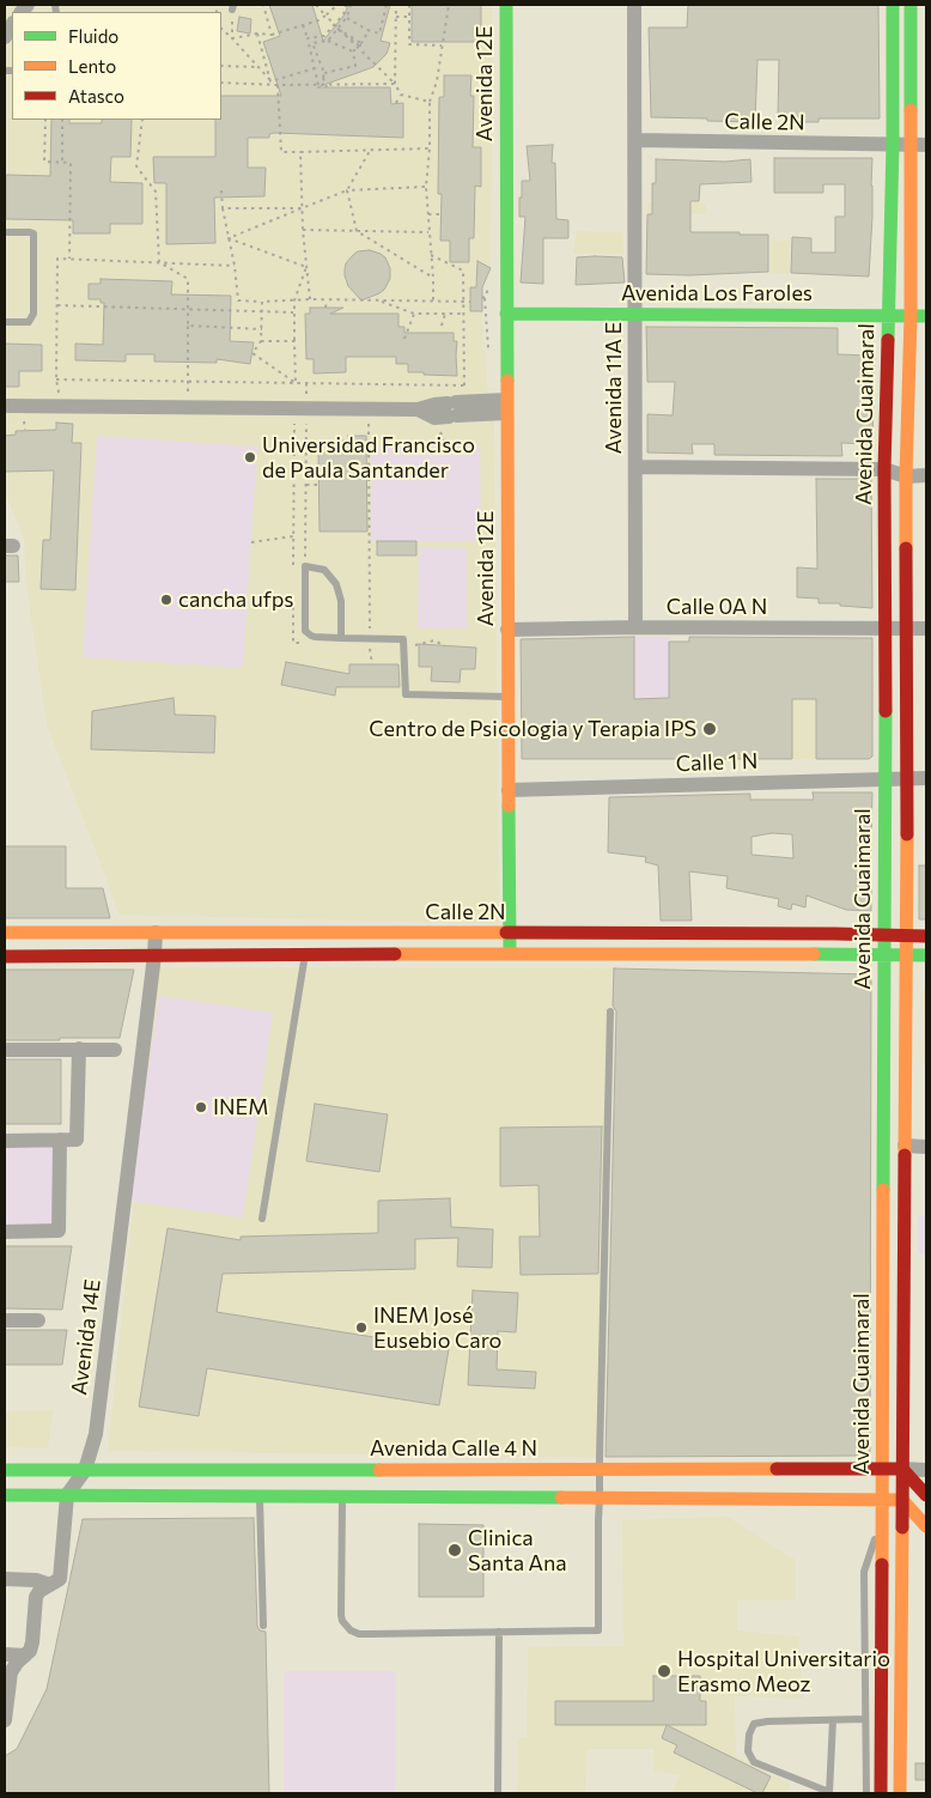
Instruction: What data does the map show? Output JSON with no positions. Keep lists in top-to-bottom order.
{
  "streets": {
    "street": [
      "Avenida 12E",
      "Calle 2N",
      "Avenida Los Faroles",
      "Avenida 11A E",
      "Avenida Guaimaral",
      "Calle 0A N",
      "Calle 1 N",
      "Avenida 14E",
      "Avenida Calle 4 N"
    ]
  },
  "crossings": [
    ["Avenida 12E", "Calle 2N"],
    ["Avenida 12E", "Avenida Los Faroles"],
    ["Avenida 12E", "Calle 0A N"],
    ["Avenida 12E", "Calle 1 N"],
    ["Calle 2N", "Avenida 11A E"],
    ["Calle 2N", "Avenida Guaimaral"],
    ["Calle 2N", "Avenida 14E"],
    ["Avenida Los Faroles", "Avenida 11A E"],
    ["Avenida Los Faroles", "Avenida Guaimaral"],
    ["Avenida 11A E", "Calle 0A N"],
    ["Avenida Guaimaral", "Calle 0A N"],
    ["Avenida Guaimaral", "Calle 1 N"],
    ["Avenida Guaimaral", "Avenida Calle 4 N"],
    ["Avenida 14E", "Avenida Calle 4 N"]
  ],
  "places": [
    "Universidad Francisco de Paula Santander",
    "cancha ufps",
    "Centro de Psicologia y Terapia IPS",
    "INEM",
    "INEM José Eusebio Caro",
    "Clinica Santa Ana",
    "Hospital Universitario Erasmo Meoz"
  ],
  "legend": ["Fluido", "Lento", "Atasco"]
}
